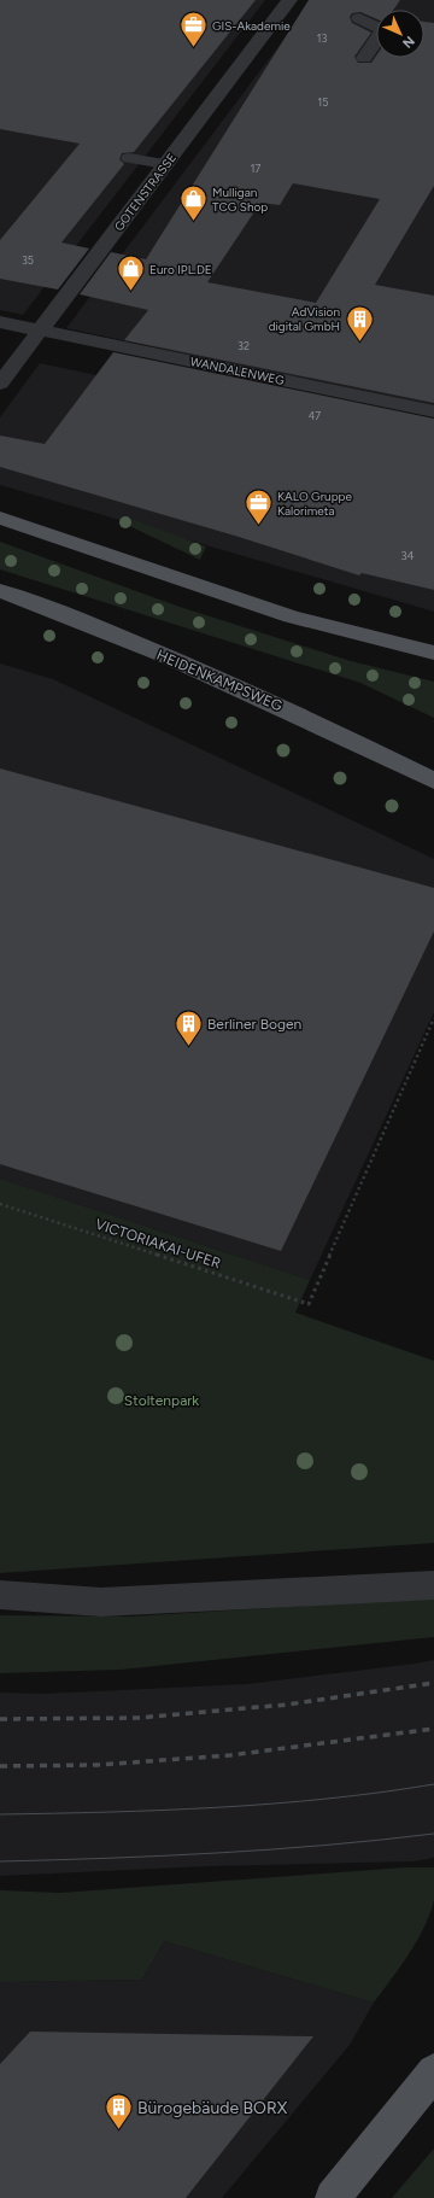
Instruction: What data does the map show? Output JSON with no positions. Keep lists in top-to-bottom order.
{
  "streets": {
    "main road": ["HEIDENKAMPSWEG"],
    "street": ["GOTENSTRASSE", "WANDALENWEG"],
    "path": ["VICTORIAKAI-UFER"]
  },
  "crossings": [
    ["GOTENSTRASSE", "WANDALENWEG"]
  ],
  "parks": ["Stoltenpark"],
  "places": {
    "office": ["GIS-Akademie", "KALO Gruppe Kalorimeta"],
    "shop": ["Mulligan TCG Shop", "Euro IPL.DE"],
    "building": ["AdVision digital GmbH", "Berliner Bogen", "Bürogebäude BORX"]
  },
  "house_numbers": [
    "13",
    "15",
    "17",
    "35",
    "32",
    "47",
    "34"
  ],
  "north": "bottom right"
}
